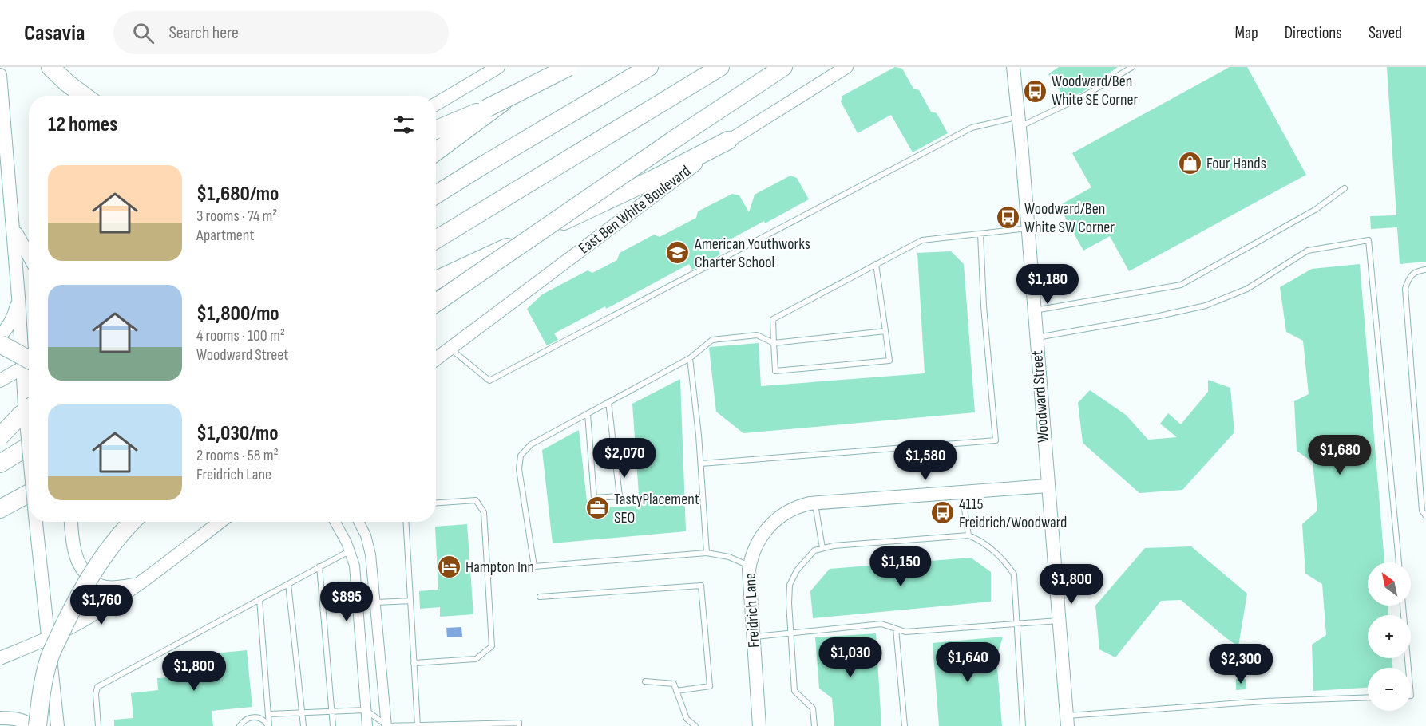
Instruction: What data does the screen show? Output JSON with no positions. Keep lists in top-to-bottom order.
{
  "streets": {
    "main road": ["East Ben White Boulevard", "Woodward Street", "Freidrich Lane"]
  },
  "crossings": [
    ["Woodward Street", "Freidrich Lane"]
  ],
  "places": {
    "bus stop": ["Woodward/Ben White SE Corner", "Woodward/Ben White SW Corner", "4115 Freidrich/Woodward"],
    "shop": ["Four Hands"],
    "school or university": ["American Youthworks Charter School"],
    "office": ["TastyPlacement SEO"],
    "hotel": ["Hampton Inn"]
  },
  "north": "top left",
  "page": {
    "header": "Casavia",
    "search": "Search here",
    "nav": ["Map", "Directions", "Saved"],
    "heading": "12 homes",
    "list": [
      {
        "name": "$1,680/mo",
        "note": "3 rooms · 74 m² · Apartment"
      },
      {
        "name": "$1,800/mo",
        "note": "4 rooms · 100 m² · Woodward Street"
      },
      {
        "name": "$1,030/mo",
        "note": "2 rooms · 58 m² · Freidrich Lane"
      }
    ],
    "price": [
      "$1,180",
      "$1,680",
      "$2,070",
      "$1,580",
      "$1,150",
      "$1,800",
      "$895",
      "$1,760",
      "$1,030",
      "$1,640",
      "$2,300",
      "$1,800"
    ],
    "map_buttons": ["+", "−"]
  }
}
